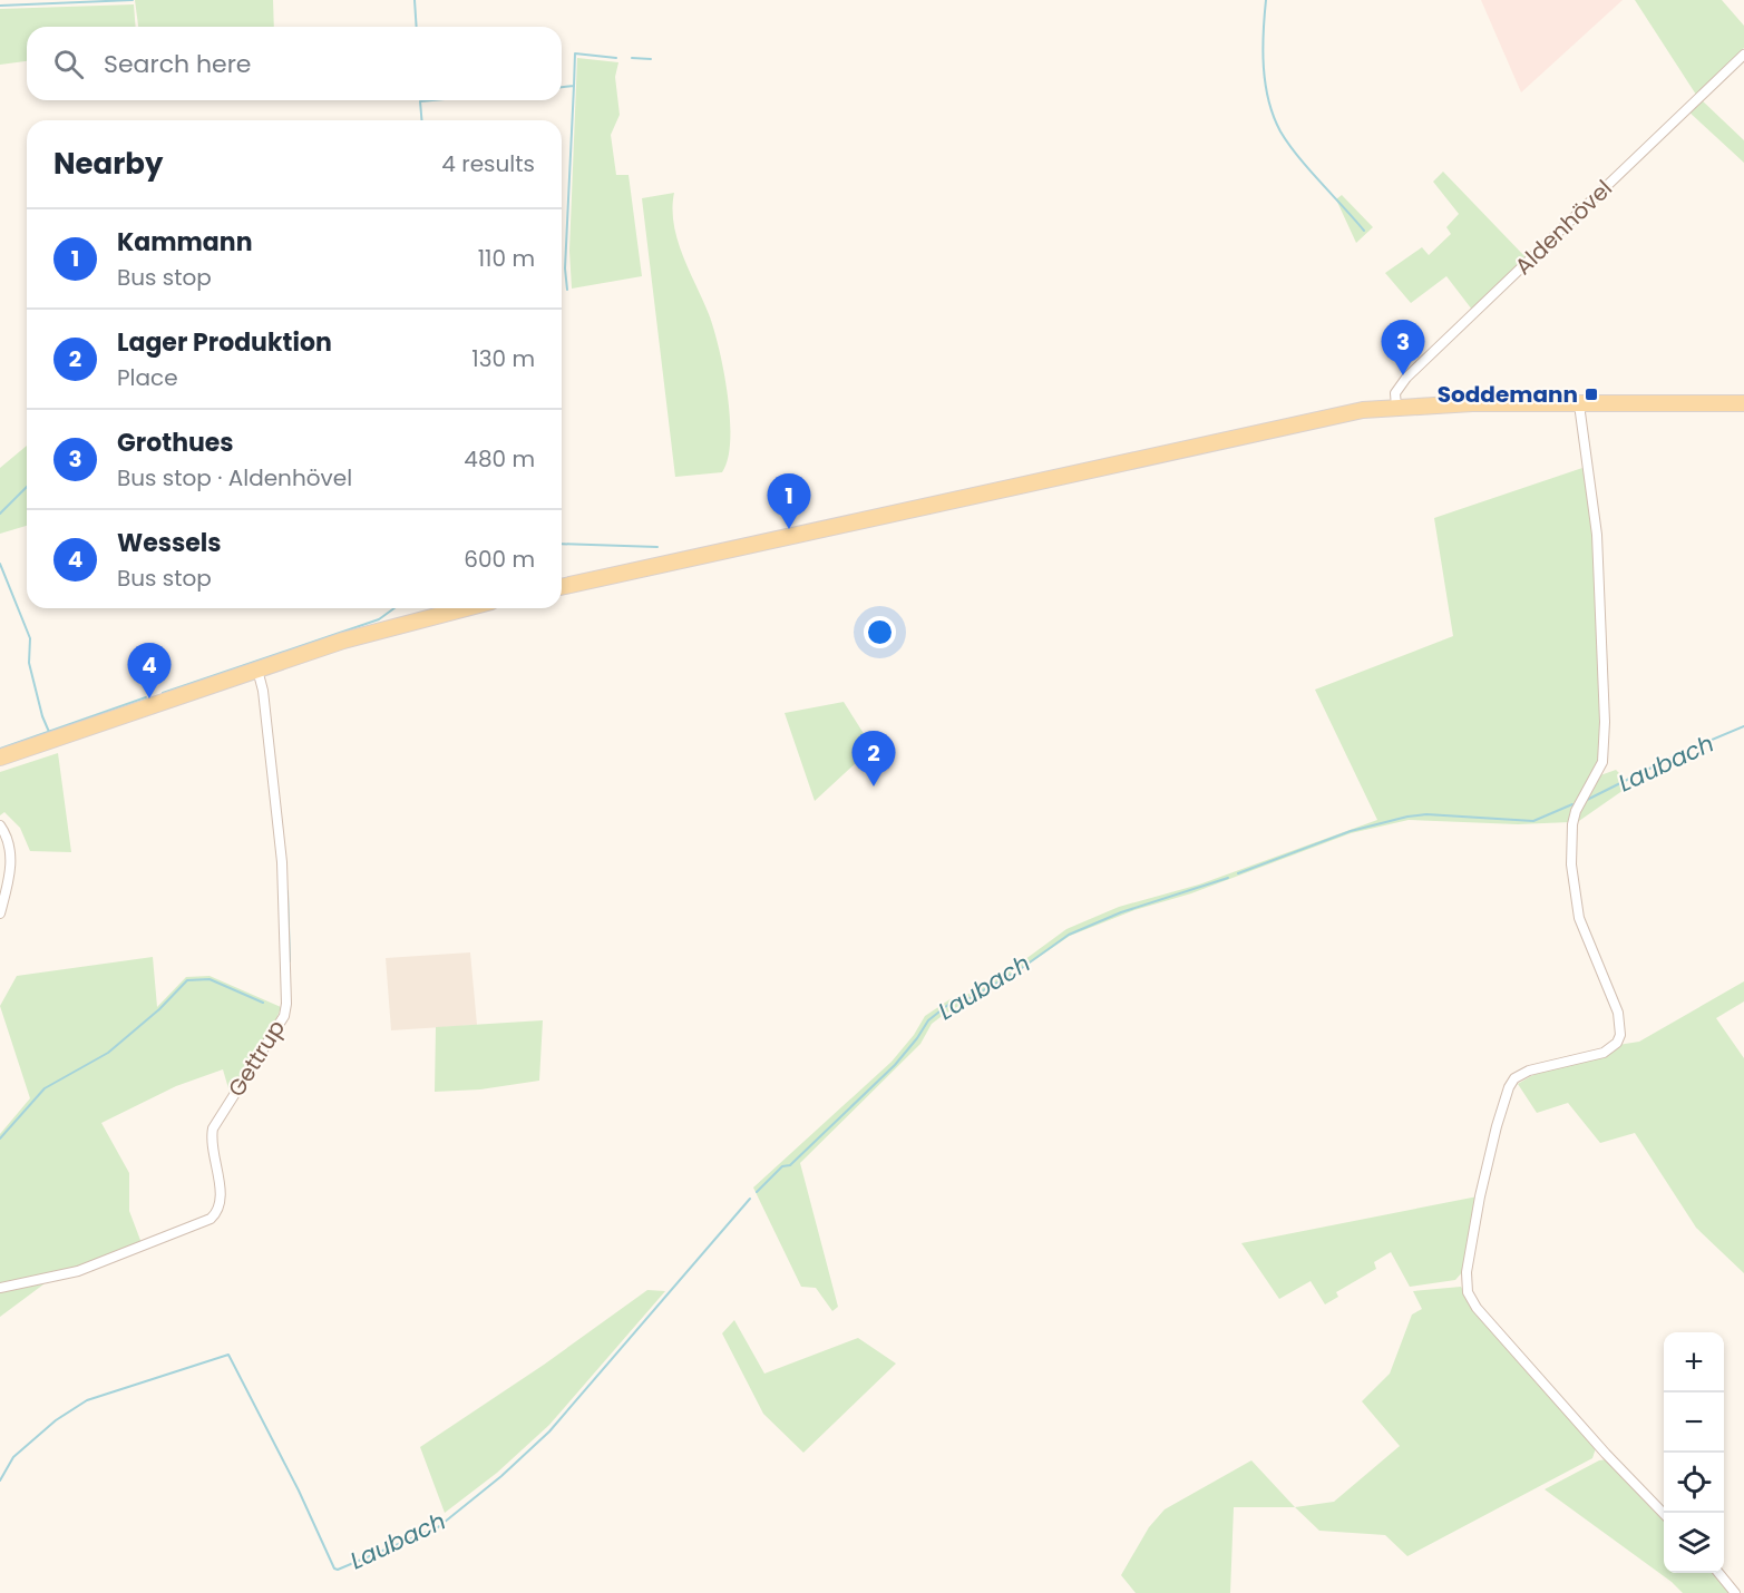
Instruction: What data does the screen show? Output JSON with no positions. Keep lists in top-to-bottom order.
{
  "streets": {
    "street": ["Aldenhövel", "Gettrup"]
  },
  "water": ["Laubach"],
  "places": {
    "transit": ["Soddemann"]
  },
  "page": {
    "search": "Search here",
    "heading": ["Nearby", "4 results"],
    "list": [
      {
        "mark": "1",
        "name": "Kammann",
        "note": "Bus stop",
        "value": "110 m"
      },
      {
        "mark": "2",
        "name": "Lager Produktion",
        "note": "Place",
        "value": "130 m"
      },
      {
        "mark": "3",
        "name": "Grothues",
        "note": "Bus stop · Aldenhövel",
        "value": "480 m"
      },
      {
        "mark": "4",
        "name": "Wessels",
        "note": "Bus stop",
        "value": "600 m"
      }
    ],
    "pins": [
      "3",
      "1",
      "4",
      "2"
    ],
    "map_buttons": ["+", "−"]
  }
}
